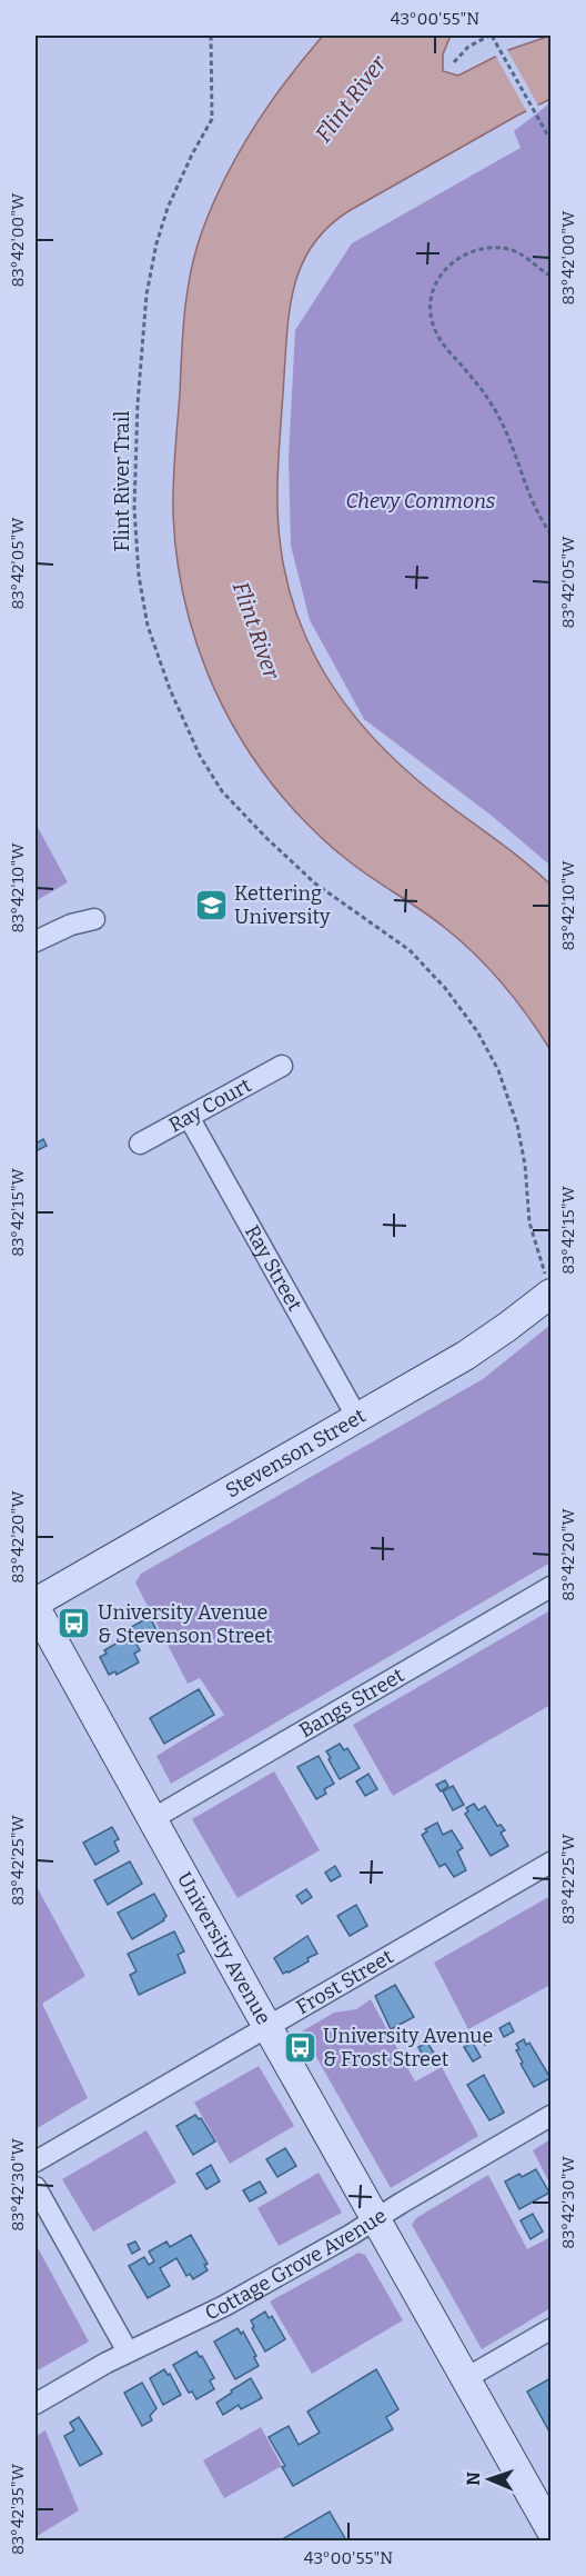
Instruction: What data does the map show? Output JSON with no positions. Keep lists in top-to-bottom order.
{
  "streets": {
    "street": [
      "Ray Court",
      "Ray Street",
      "Stevenson Street",
      "Bangs Street",
      "University Avenue",
      "Frost Street",
      "Cottage Grove Avenue"
    ],
    "path": ["Flint River Trail"]
  },
  "crossings": [
    ["Flint River Trail", "Stevenson Street"],
    ["Ray Court", "Ray Street"],
    ["Ray Street", "Stevenson Street"],
    ["Stevenson Street", "University Avenue"],
    ["Bangs Street", "University Avenue"],
    ["University Avenue", "Frost Street"],
    ["University Avenue", "Cottage Grove Avenue"]
  ],
  "water": ["Flint River"],
  "parks": ["Chevy Commons"],
  "places": {
    "school or university": ["Kettering University"],
    "bus stop": ["University Avenue & Stevenson Street", "University Avenue & Frost Street"]
  },
  "north": "left",
  "coordinates": [
    "43°00'55\"N",
    "83°42'00\"W",
    "83°42'05\"W",
    "83°42'10\"W",
    "83°42'15\"W",
    "83°42'20\"W",
    "83°42'25\"W",
    "83°42'30\"W",
    "83°42'35\"W"
  ]
}
